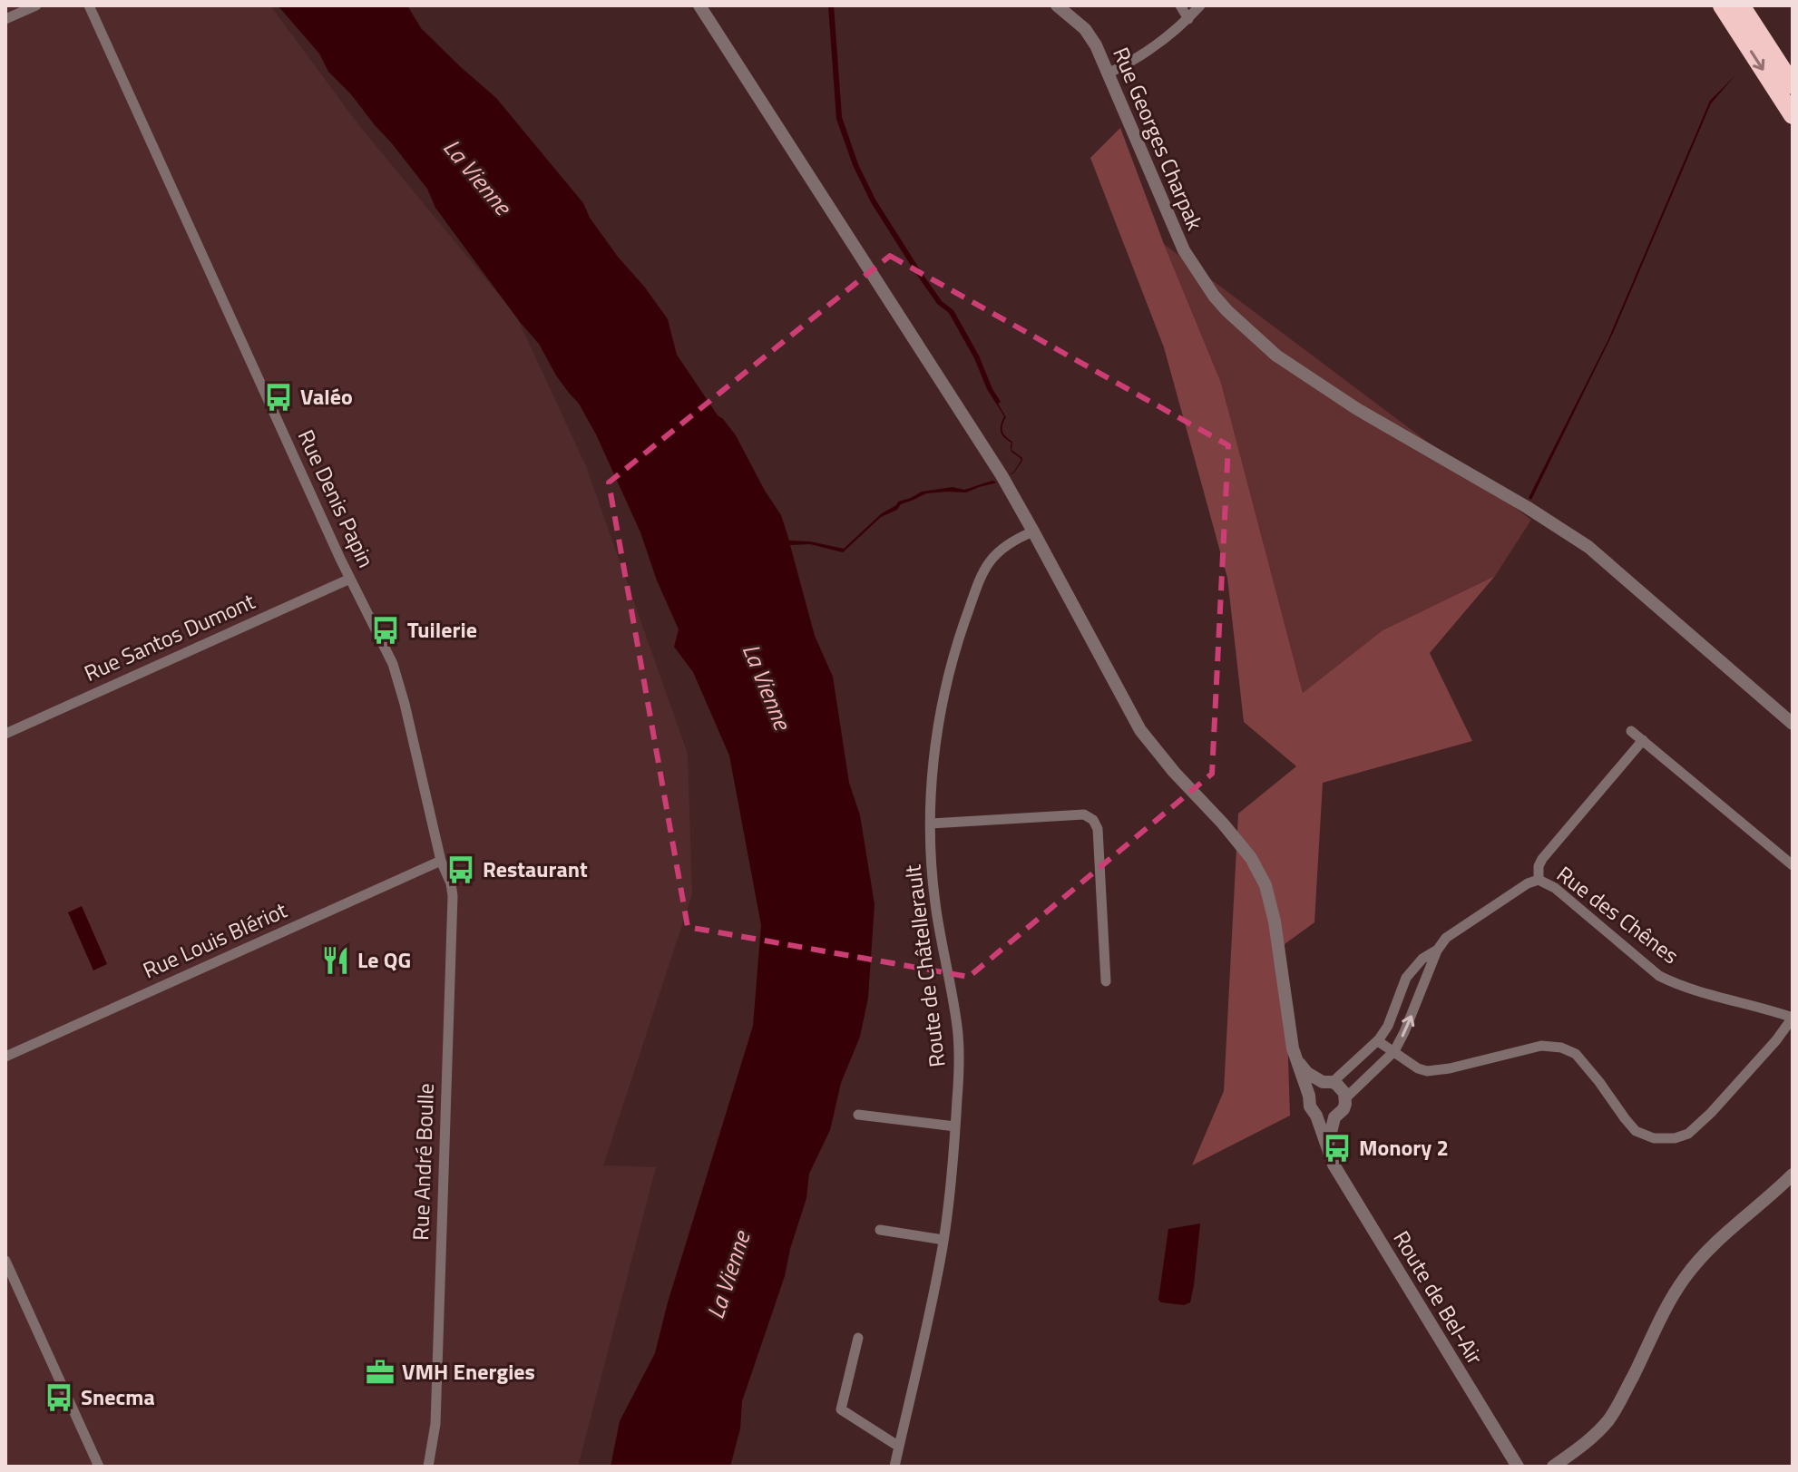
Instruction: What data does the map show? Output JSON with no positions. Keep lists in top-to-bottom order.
{
  "streets": {
    "street": [
      "Rue Georges Charpak",
      "Rue Denis Papin",
      "Rue Santos Dumont",
      "Rue des Chênes",
      "Rue Louis Blériot",
      "Route de Châtellerault",
      "Rue André Boulle",
      "Route de Bel-Air"
    ]
  },
  "crossings": [
    ["Rue Denis Papin", "Rue Santos Dumont"],
    ["Rue Denis Papin", "Rue Louis Blériot"],
    ["Rue Denis Papin", "Rue André Boulle"],
    ["Rue des Chênes", "Route de Bel-Air"],
    ["Rue Louis Blériot", "Rue André Boulle"]
  ],
  "water": ["La Vienne"],
  "places": {
    "bus stop": [
      "Valéo",
      "Tuilerie",
      "Restaurant",
      "Monory 2",
      "Snecma"
    ],
    "restaurant": ["Le QG"],
    "office": ["VMH Energies"]
  }
}
